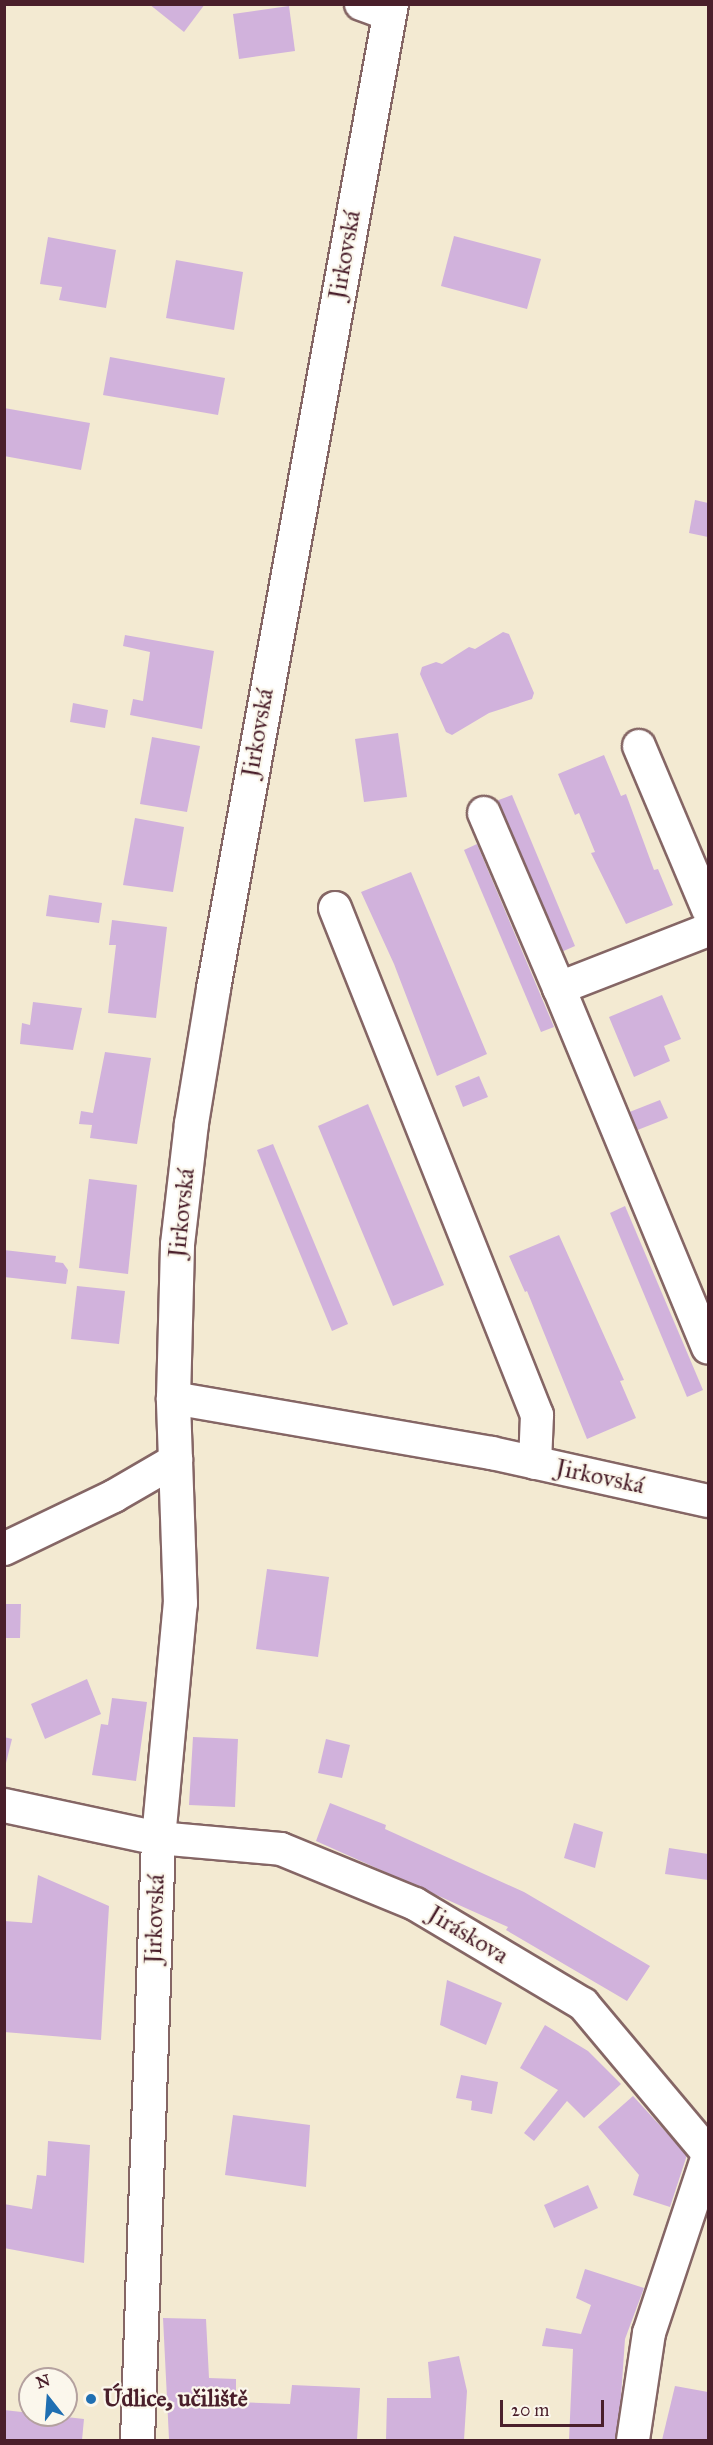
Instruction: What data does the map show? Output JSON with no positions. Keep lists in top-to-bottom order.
{
  "streets": {
    "street": ["Jirkovská", "Jiráskova"]
  },
  "crossings": [
    ["Jirkovská", "Jiráskova"]
  ],
  "places": ["Údlice, učiliště"],
  "scale_bar": "20 m",
  "north": "top"
}
